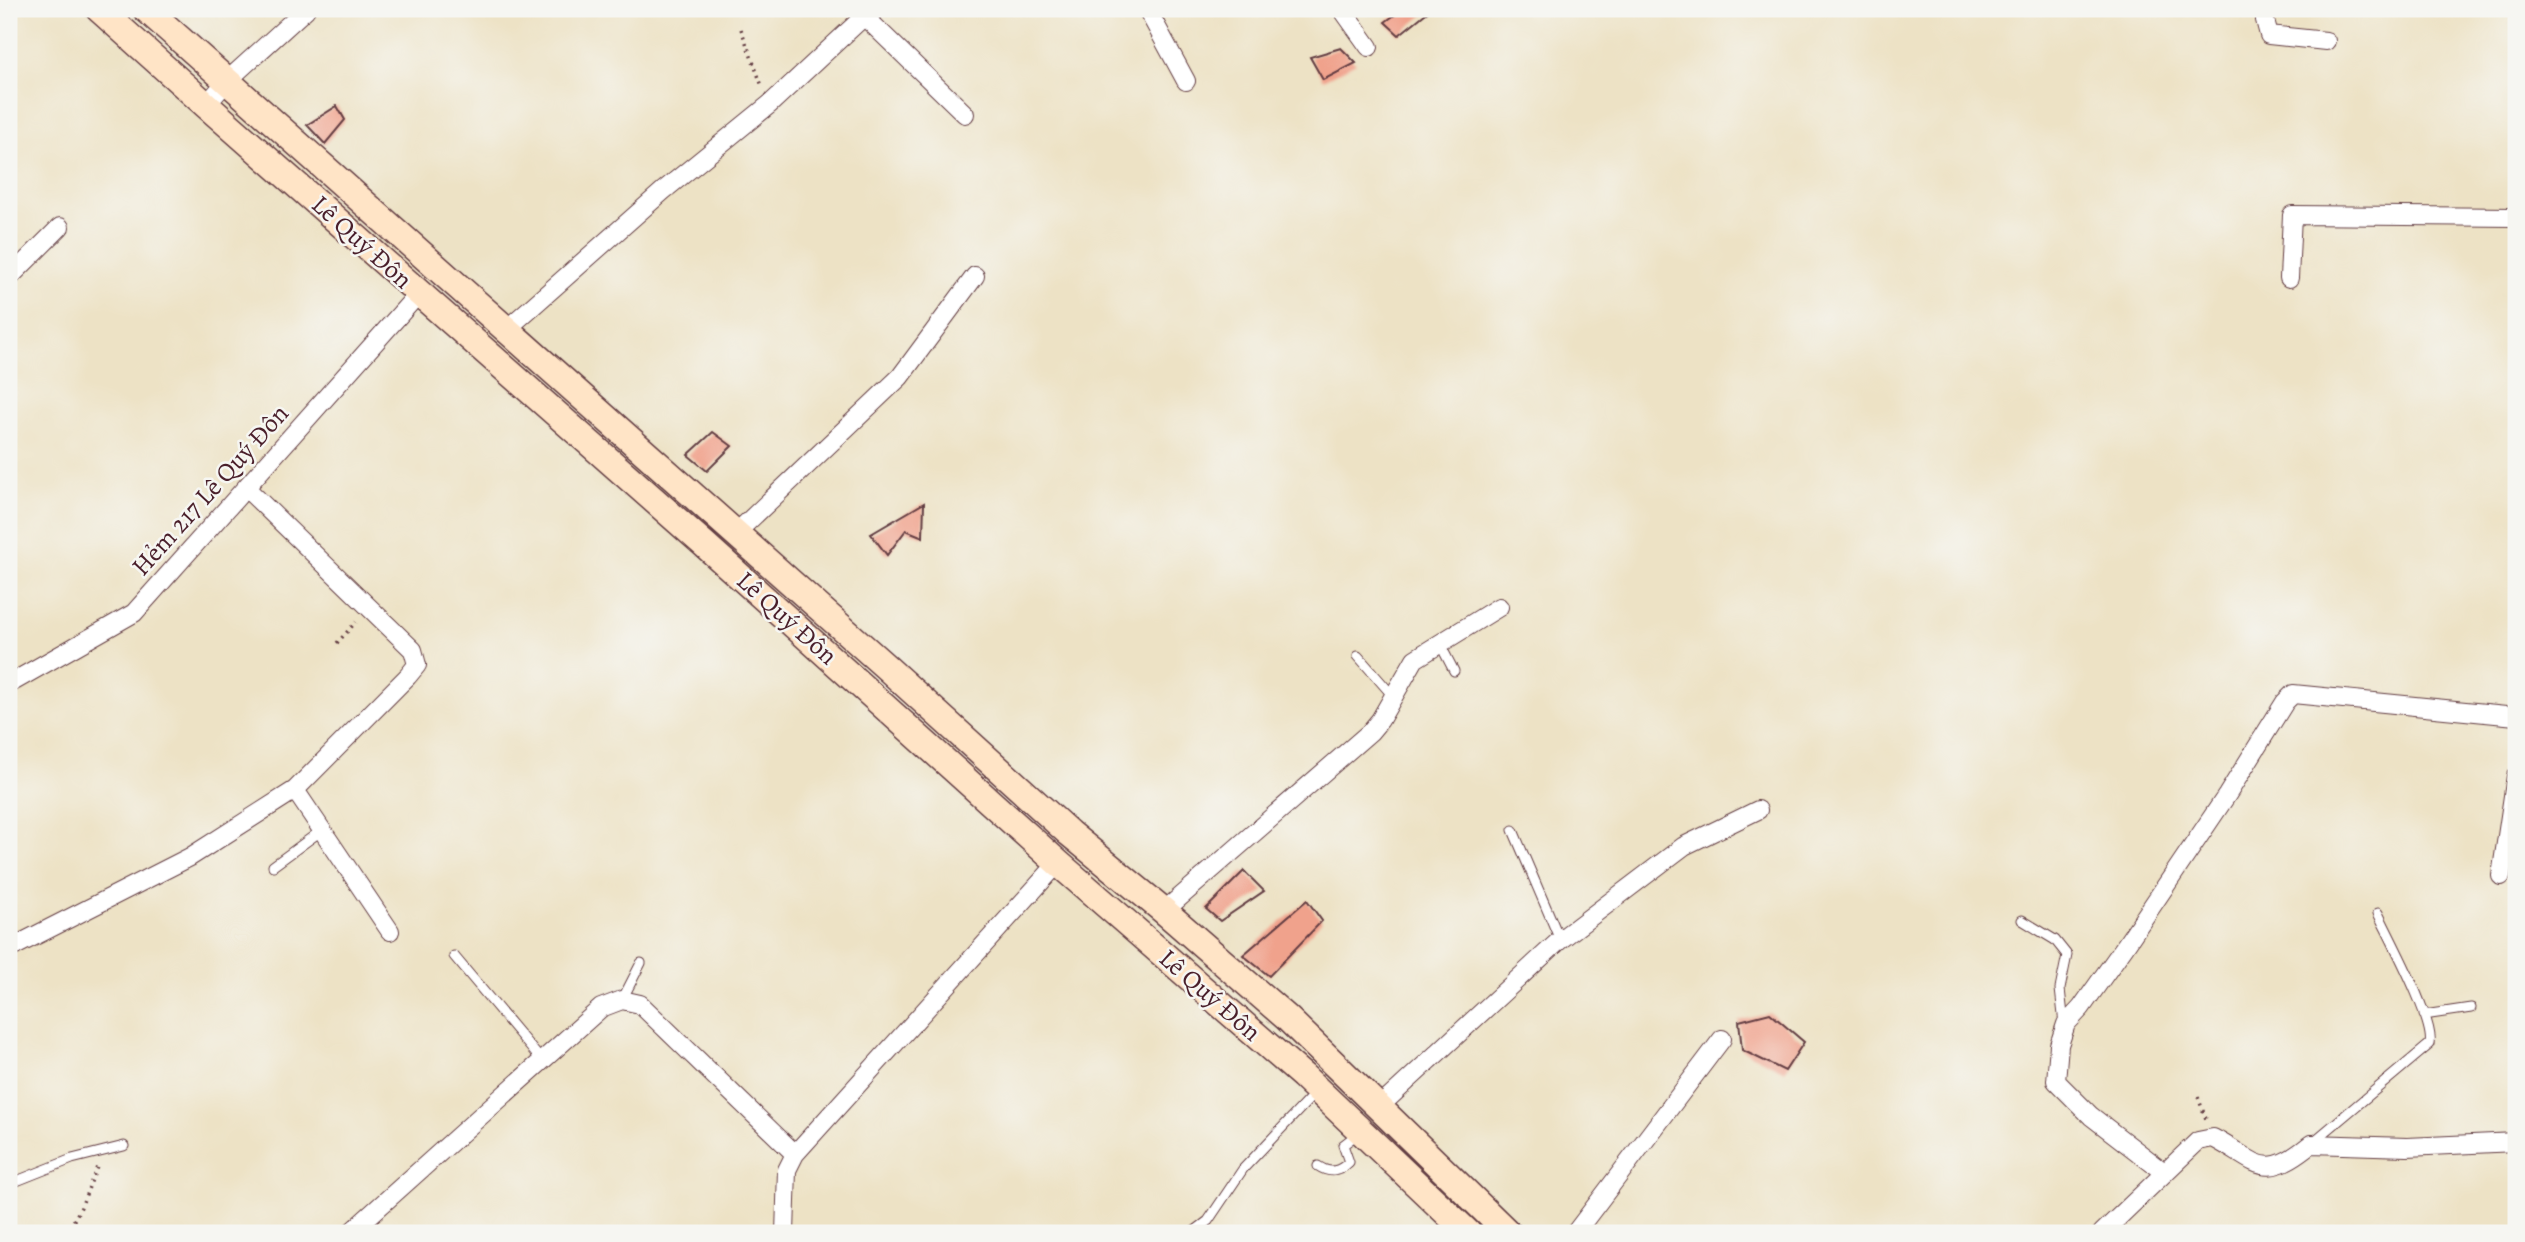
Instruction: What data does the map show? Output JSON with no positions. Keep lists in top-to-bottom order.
{
  "streets": {
    "main road": ["Lê Quý Đôn"],
    "street": ["Hẻm 217 Lê Quý Đôn"]
  },
  "crossings": [
    ["Lê Quý Đôn", "Hẻm 217 Lê Quý Đôn"]
  ]
}
